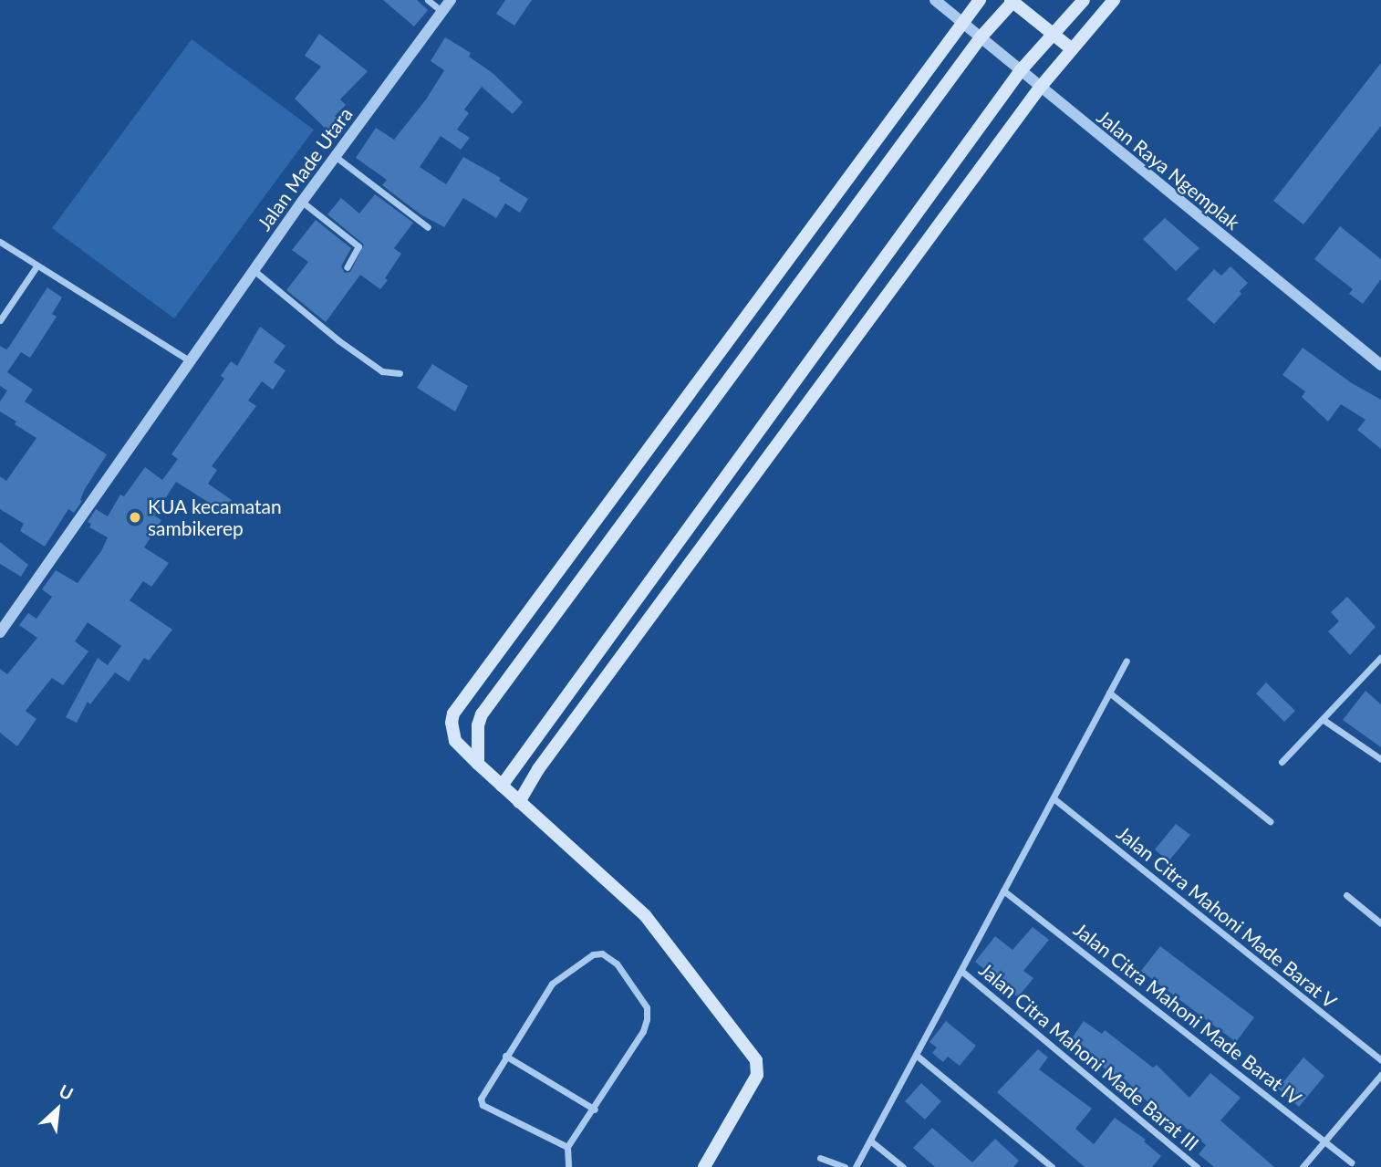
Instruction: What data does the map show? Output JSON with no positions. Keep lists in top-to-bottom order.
{
  "streets": {
    "street": [
      "Jalan Made Utara",
      "Jalan Raya Ngemplak",
      "Jalan Citra Mahoni Made Barat V",
      "Jalan Citra Mahoni Made Barat IV",
      "Jalan Citra Mahoni Made Barat III"
    ]
  },
  "places": ["KUA kecamatan sambikerep"],
  "north": "top right"
}
